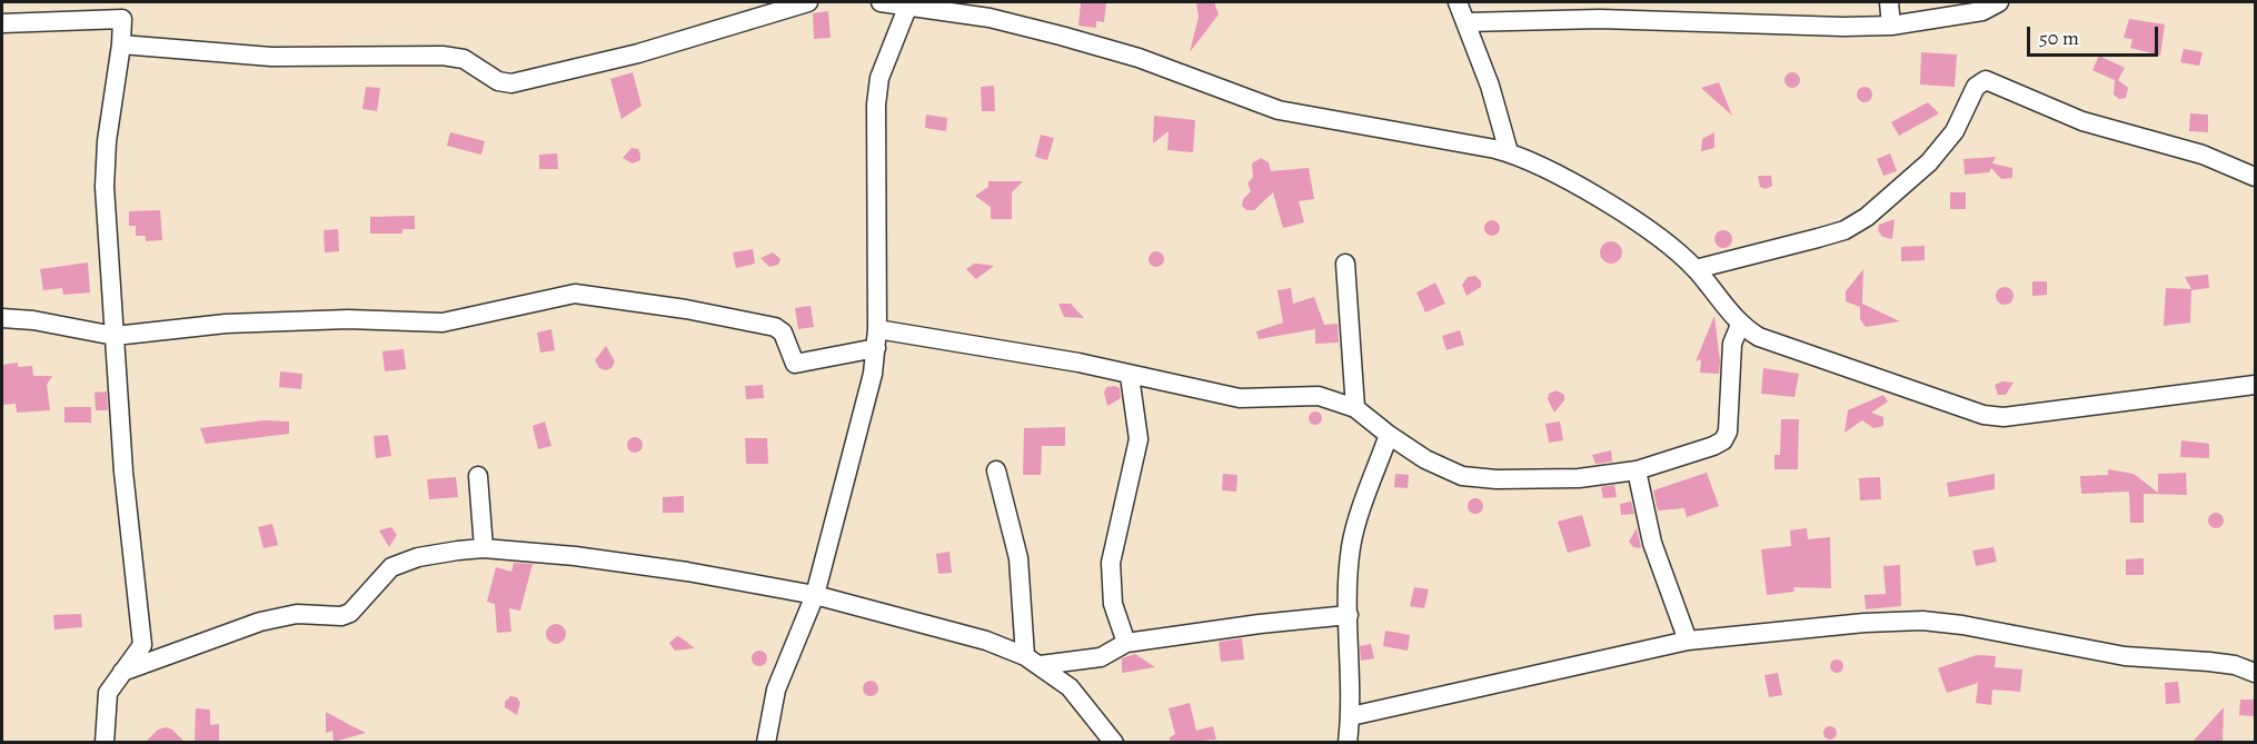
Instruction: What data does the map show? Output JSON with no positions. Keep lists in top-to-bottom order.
{
  "scale_bar": "50 m"
}
